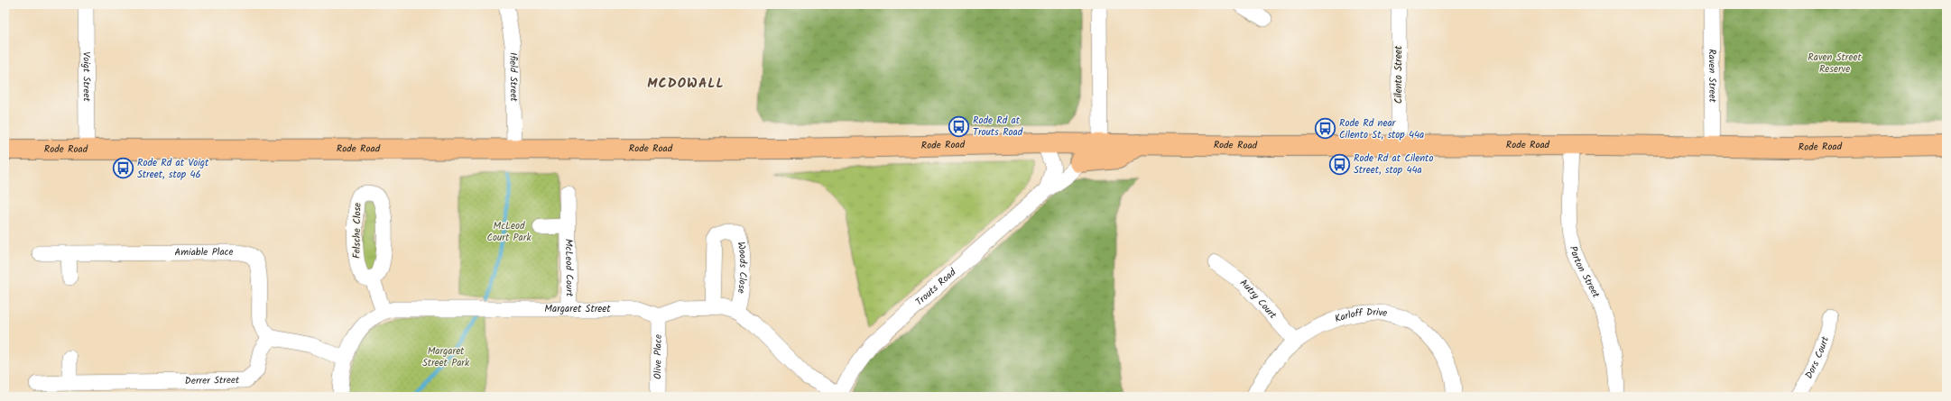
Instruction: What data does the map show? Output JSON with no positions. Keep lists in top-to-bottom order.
{
  "streets": {
    "main road": ["Rode Road"],
    "street": [
      "Cilento Street",
      "Raven Street",
      "Voigt Street",
      "Ifield Street",
      "Felsche Close",
      "Amiable Place",
      "McLeod Court",
      "Woods Close",
      "Parton Street",
      "Trouts Road",
      "Autry Court",
      "Margaret Street",
      "Karloff Drive",
      "Olive Place",
      "Dors Court",
      "Derrer Street"
    ]
  },
  "crossings": [
    ["Cilento Street", "Rode Road"],
    ["Raven Street", "Rode Road"],
    ["Voigt Street", "Rode Road"],
    ["Ifield Street", "Rode Road"],
    ["Rode Road", "Parton Street"],
    ["Rode Road", "Trouts Road"],
    ["Amiable Place", "Derrer Street"],
    ["McLeod Court", "Margaret Street"],
    ["Autry Court", "Karloff Drive"],
    ["Margaret Street", "Olive Place"]
  ],
  "districts": ["MCDOWALL"],
  "parks": ["Raven Street Reserve", "McLeod Court Park", "Margaret Street Park"],
  "places": {
    "bus stop": [
      "Rode Rd at Trouts Road",
      "Rode Rd near Cilento St, stop 44a",
      "Rode Rd at Cilento Street, stop 44a",
      "Rode Rd at Voigt Street, stop 46"
    ]
  }
}
